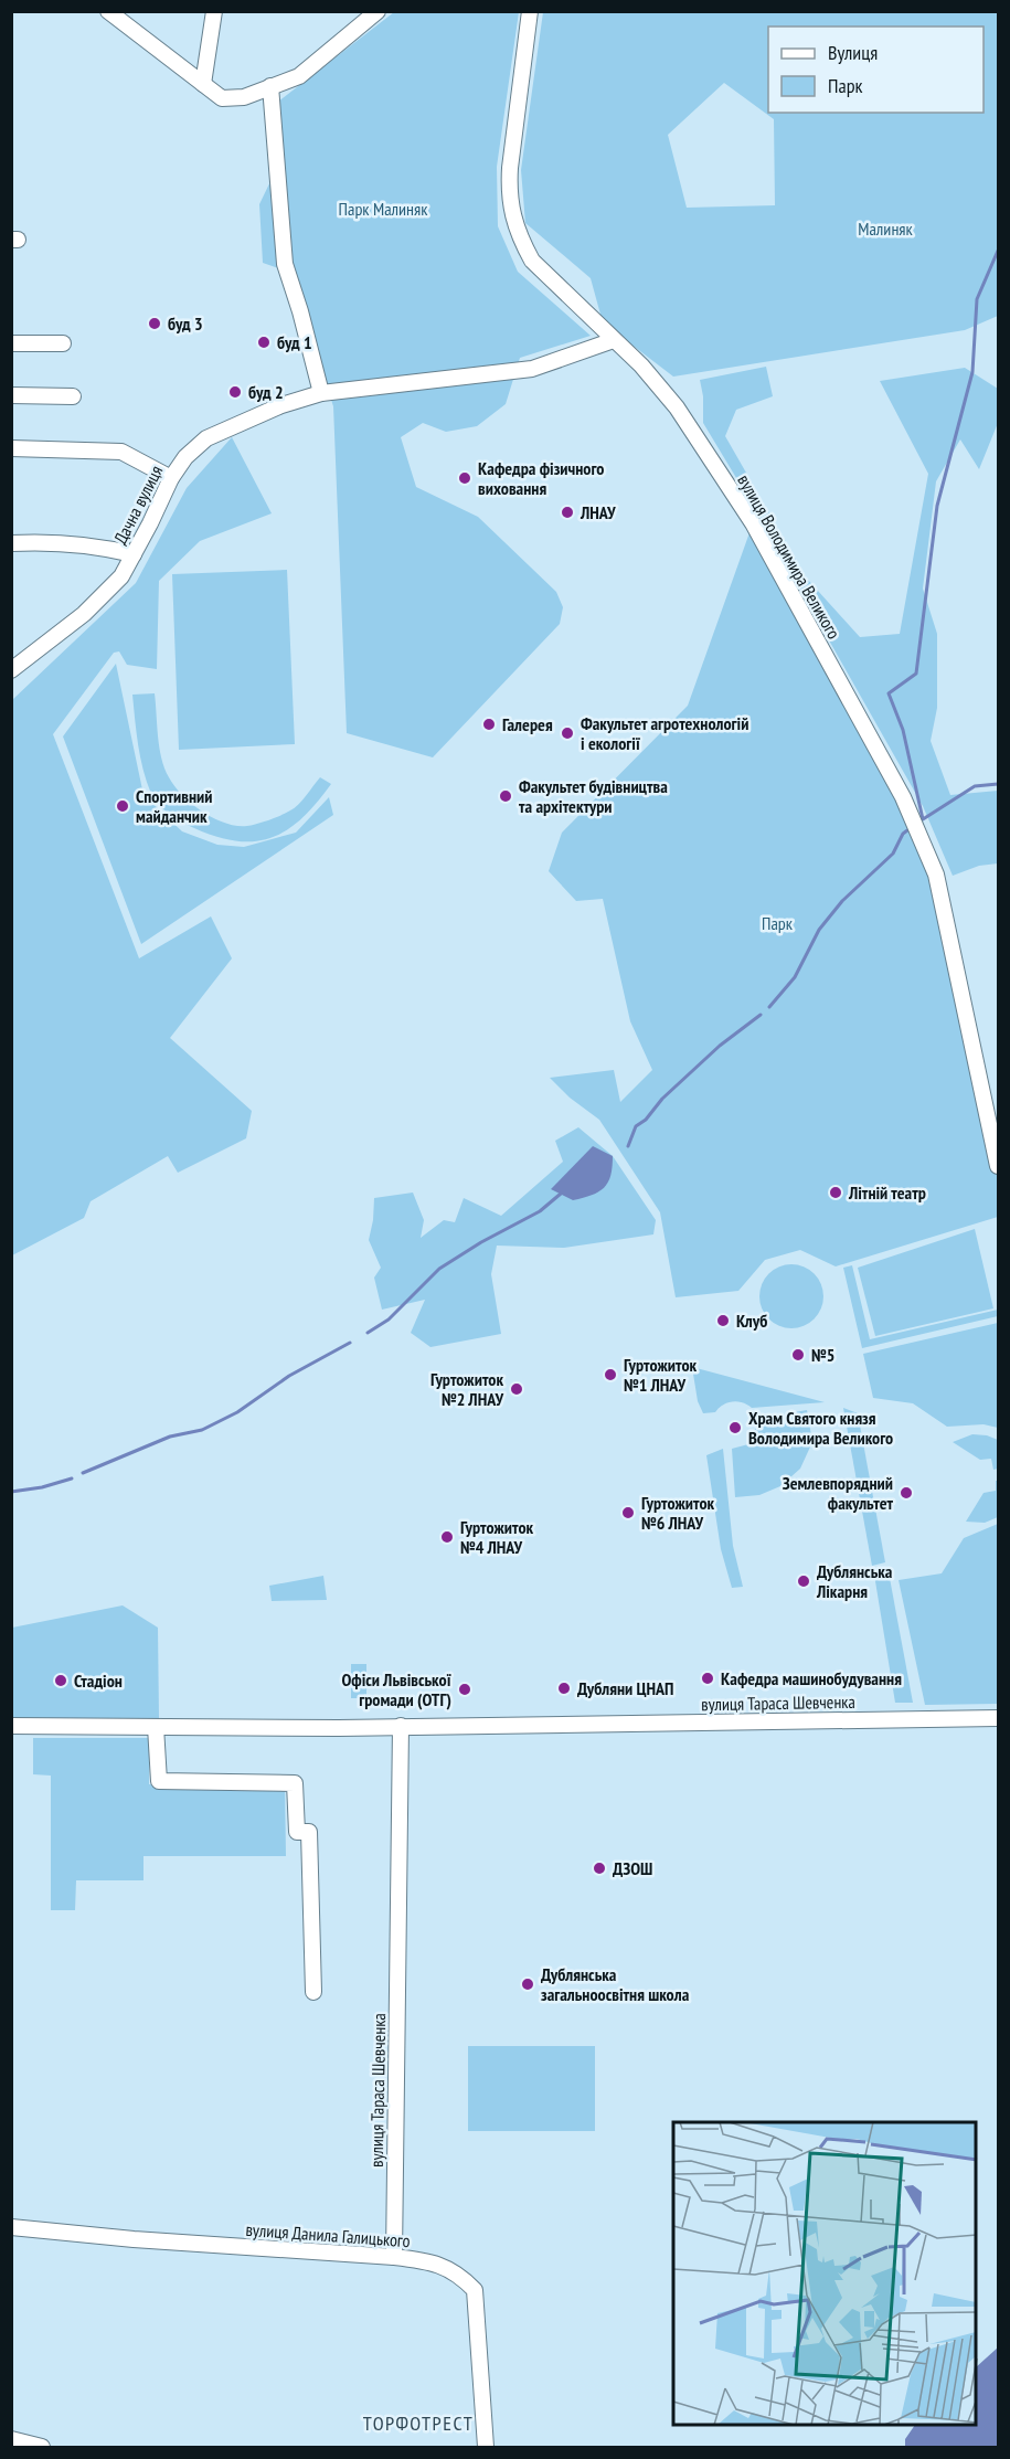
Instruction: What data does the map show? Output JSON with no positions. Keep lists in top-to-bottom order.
{
  "streets": {
    "street": [
      "Дачна вулиця",
      "вулиця Володимира Великого",
      "вулиця Тараса Шевченка",
      "вулиця Данила Галицького"
    ]
  },
  "crossings": [
    ["Дачна вулиця", "вулиця Володимира Великого"],
    ["вулиця Тараса Шевченка", "вулиця Данила Галицького"]
  ],
  "districts": ["ТОРФОТРЕСТ"],
  "parks": ["Парк Малиняк", "Малиняк", "Парк"],
  "places": [
    "буд 3",
    "буд 1",
    "буд 2",
    "Кафедра фізичного виховання",
    "ЛНАУ",
    "Галерея",
    "Факультет агротехнологій і екології",
    "Факультет будівництва та архітектури",
    "Спортивний майданчик",
    "Літній театр",
    "Клуб",
    "№5",
    "Гуртожиток №1 ЛНАУ",
    "Гуртожиток №2 ЛНАУ",
    "Храм Святого князя Володимира Великого",
    "Землевпорядний факультет",
    "Гуртожиток №6 ЛНАУ",
    "Гуртожиток №4 ЛНАУ",
    "Дублянська Лікарня",
    "Кафедра машинобудування",
    "Стадіон",
    "Дубляни ЦНАП",
    "Офіси Львівської громади (ОТГ)",
    "ДЗОШ",
    "Дублянська загальноосвітня школа"
  ],
  "legend": ["Вулиця", "Парк"]
}
